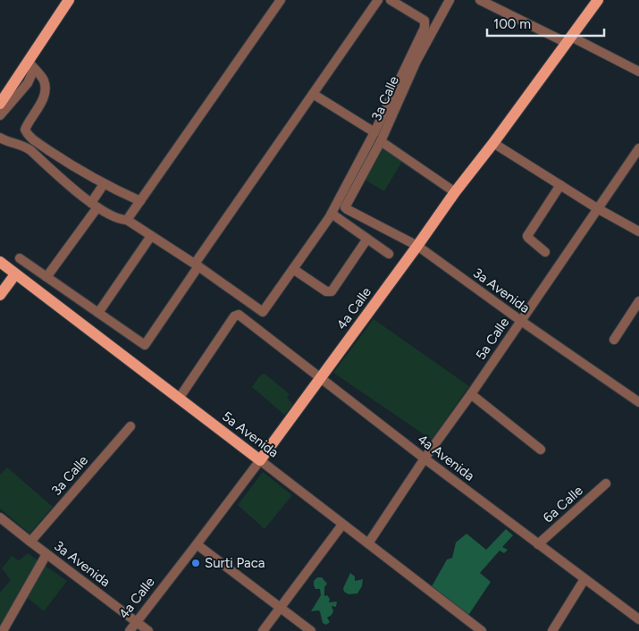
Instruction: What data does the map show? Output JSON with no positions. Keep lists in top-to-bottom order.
{
  "streets": {
    "main road": ["4a Calle", "5a Avenida"],
    "street": [
      "3a Calle",
      "3a Avenida",
      "5a Calle",
      "4a Avenida",
      "6a Calle"
    ]
  },
  "crossings": [
    ["3a Calle", "3a Avenida"],
    ["3a Avenida", "4a Calle"],
    ["3a Avenida", "5a Calle"],
    ["4a Calle", "5a Avenida"],
    ["4a Calle", "4a Avenida"],
    ["5a Calle", "5a Avenida"],
    ["5a Calle", "4a Avenida"],
    ["5a Avenida", "4a Avenida"],
    ["4a Avenida", "6a Calle"]
  ],
  "places": ["Surti Paca"],
  "scale_bar": "100 m"
}
